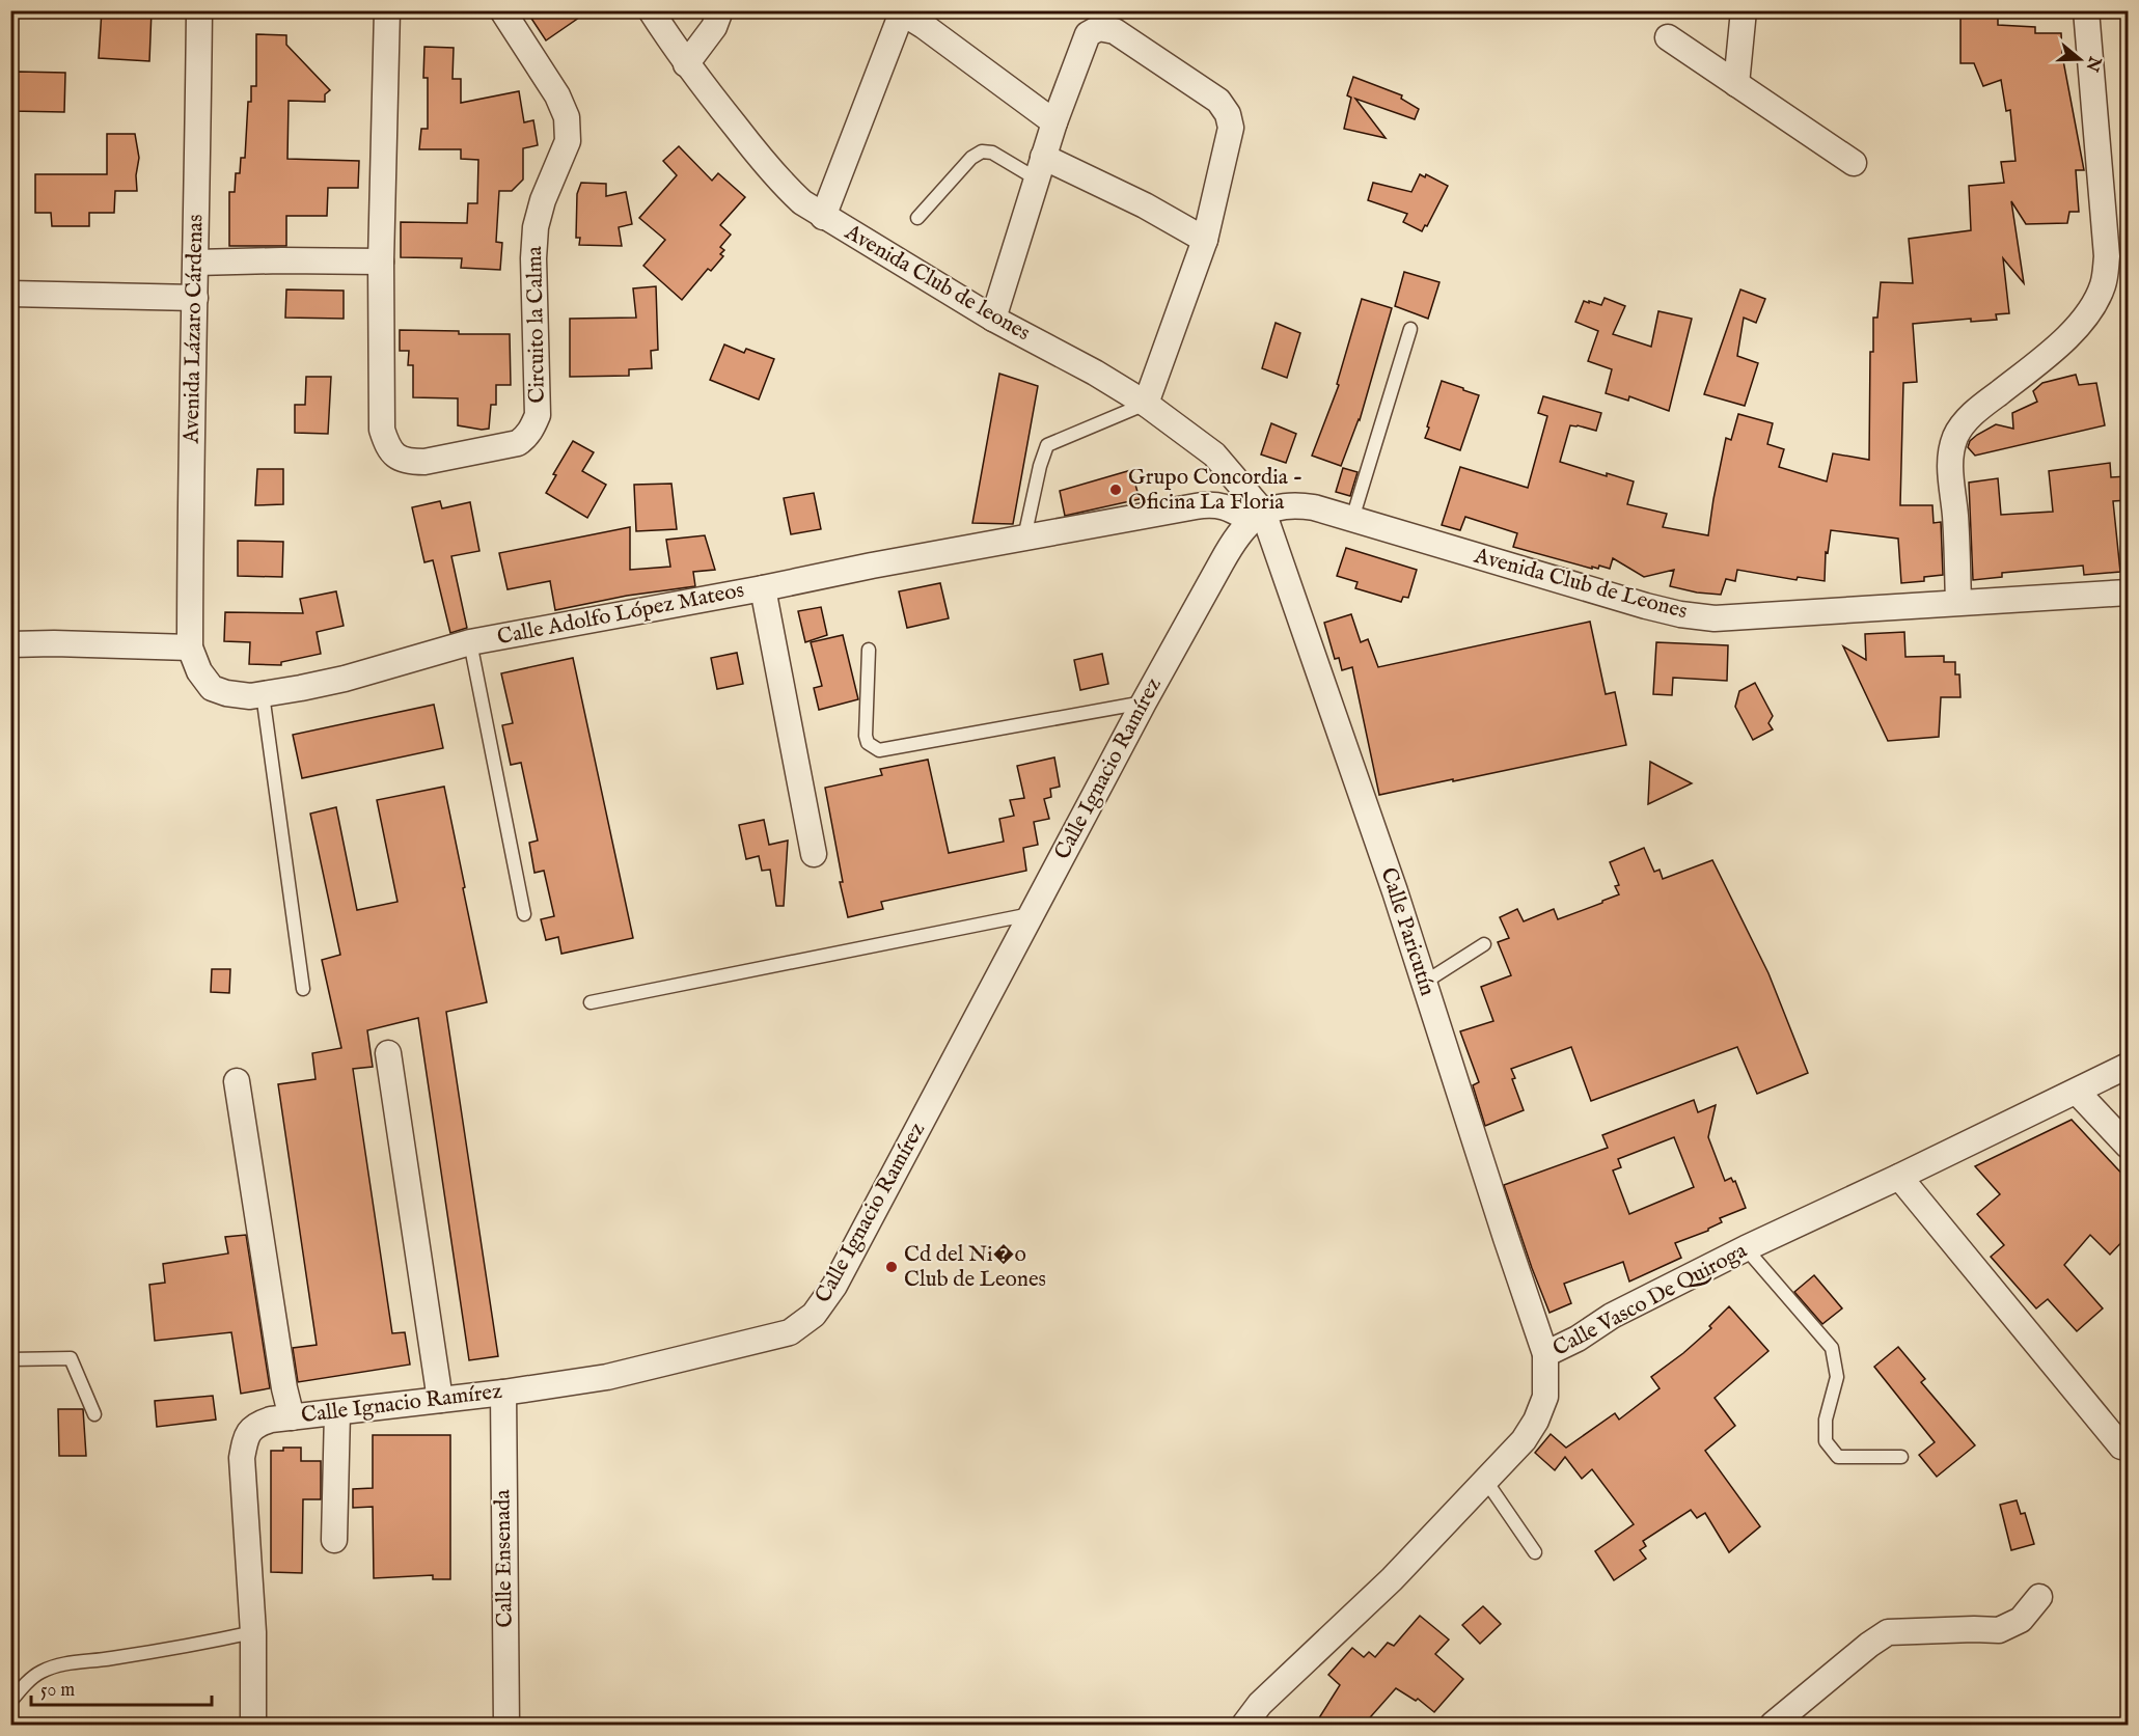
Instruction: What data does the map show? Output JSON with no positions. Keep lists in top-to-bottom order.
{
  "streets": {
    "street": [
      "Avenida Club de leones",
      "Circuito la Calma",
      "Avenida Lázaro Cárdenas",
      "Avenida Club de Leones",
      "Calle Adolfo López Mateos",
      "Calle Ignacio Ramírez",
      "Calle Paricutín",
      "Calle Vasco De Quiroga",
      "Calle Ensenada"
    ]
  },
  "crossings": [
    ["Avenida Club de leones", "Avenida Club de Leones"],
    ["Avenida Club de leones", "Calle Adolfo López Mateos"],
    ["Avenida Club de leones", "Calle Ignacio Ramírez"],
    ["Avenida Club de leones", "Calle Paricutín"],
    ["Avenida Lázaro Cárdenas", "Calle Adolfo López Mateos"],
    ["Avenida Club de Leones", "Calle Adolfo López Mateos"],
    ["Avenida Club de Leones", "Calle Ignacio Ramírez"],
    ["Avenida Club de Leones", "Calle Paricutín"],
    ["Calle Adolfo López Mateos", "Calle Ignacio Ramírez"],
    ["Calle Adolfo López Mateos", "Calle Paricutín"],
    ["Calle Ignacio Ramírez", "Calle Paricutín"],
    ["Calle Ignacio Ramírez", "Calle Ensenada"],
    ["Calle Paricutín", "Calle Vasco De Quiroga"]
  ],
  "places": ["Grupo Concordia - Oficina La Floria", "Cd del Ni�o Club de Leones"],
  "scale_bar": "50 m",
  "north": "right"
}
